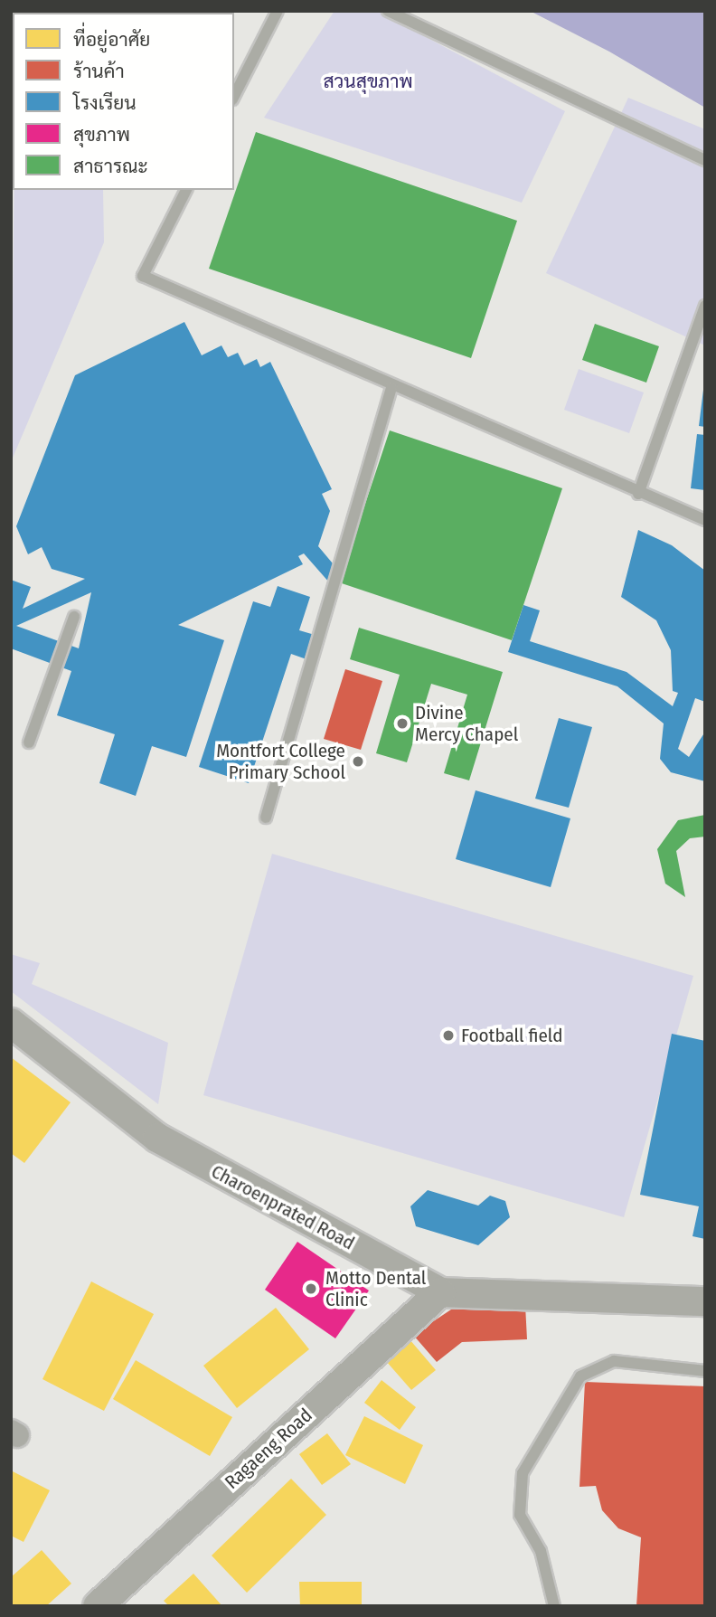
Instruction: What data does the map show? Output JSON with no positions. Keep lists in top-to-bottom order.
{
  "streets": {
    "street": ["Charoenprated Road", "Ragaeng Road"]
  },
  "crossings": [
    ["Charoenprated Road", "Ragaeng Road"]
  ],
  "parks": ["สวนสุขภาพ"],
  "places": [
    "Divine Mercy Chapel",
    "Montfort College Primary School",
    "Football field",
    "Motto Dental Clinic"
  ],
  "legend": [
    "ที่อยู่อาศัย",
    "ร้านค้า",
    "โรงเรียน",
    "สุขภาพ",
    "สาธารณะ"
  ]
}
